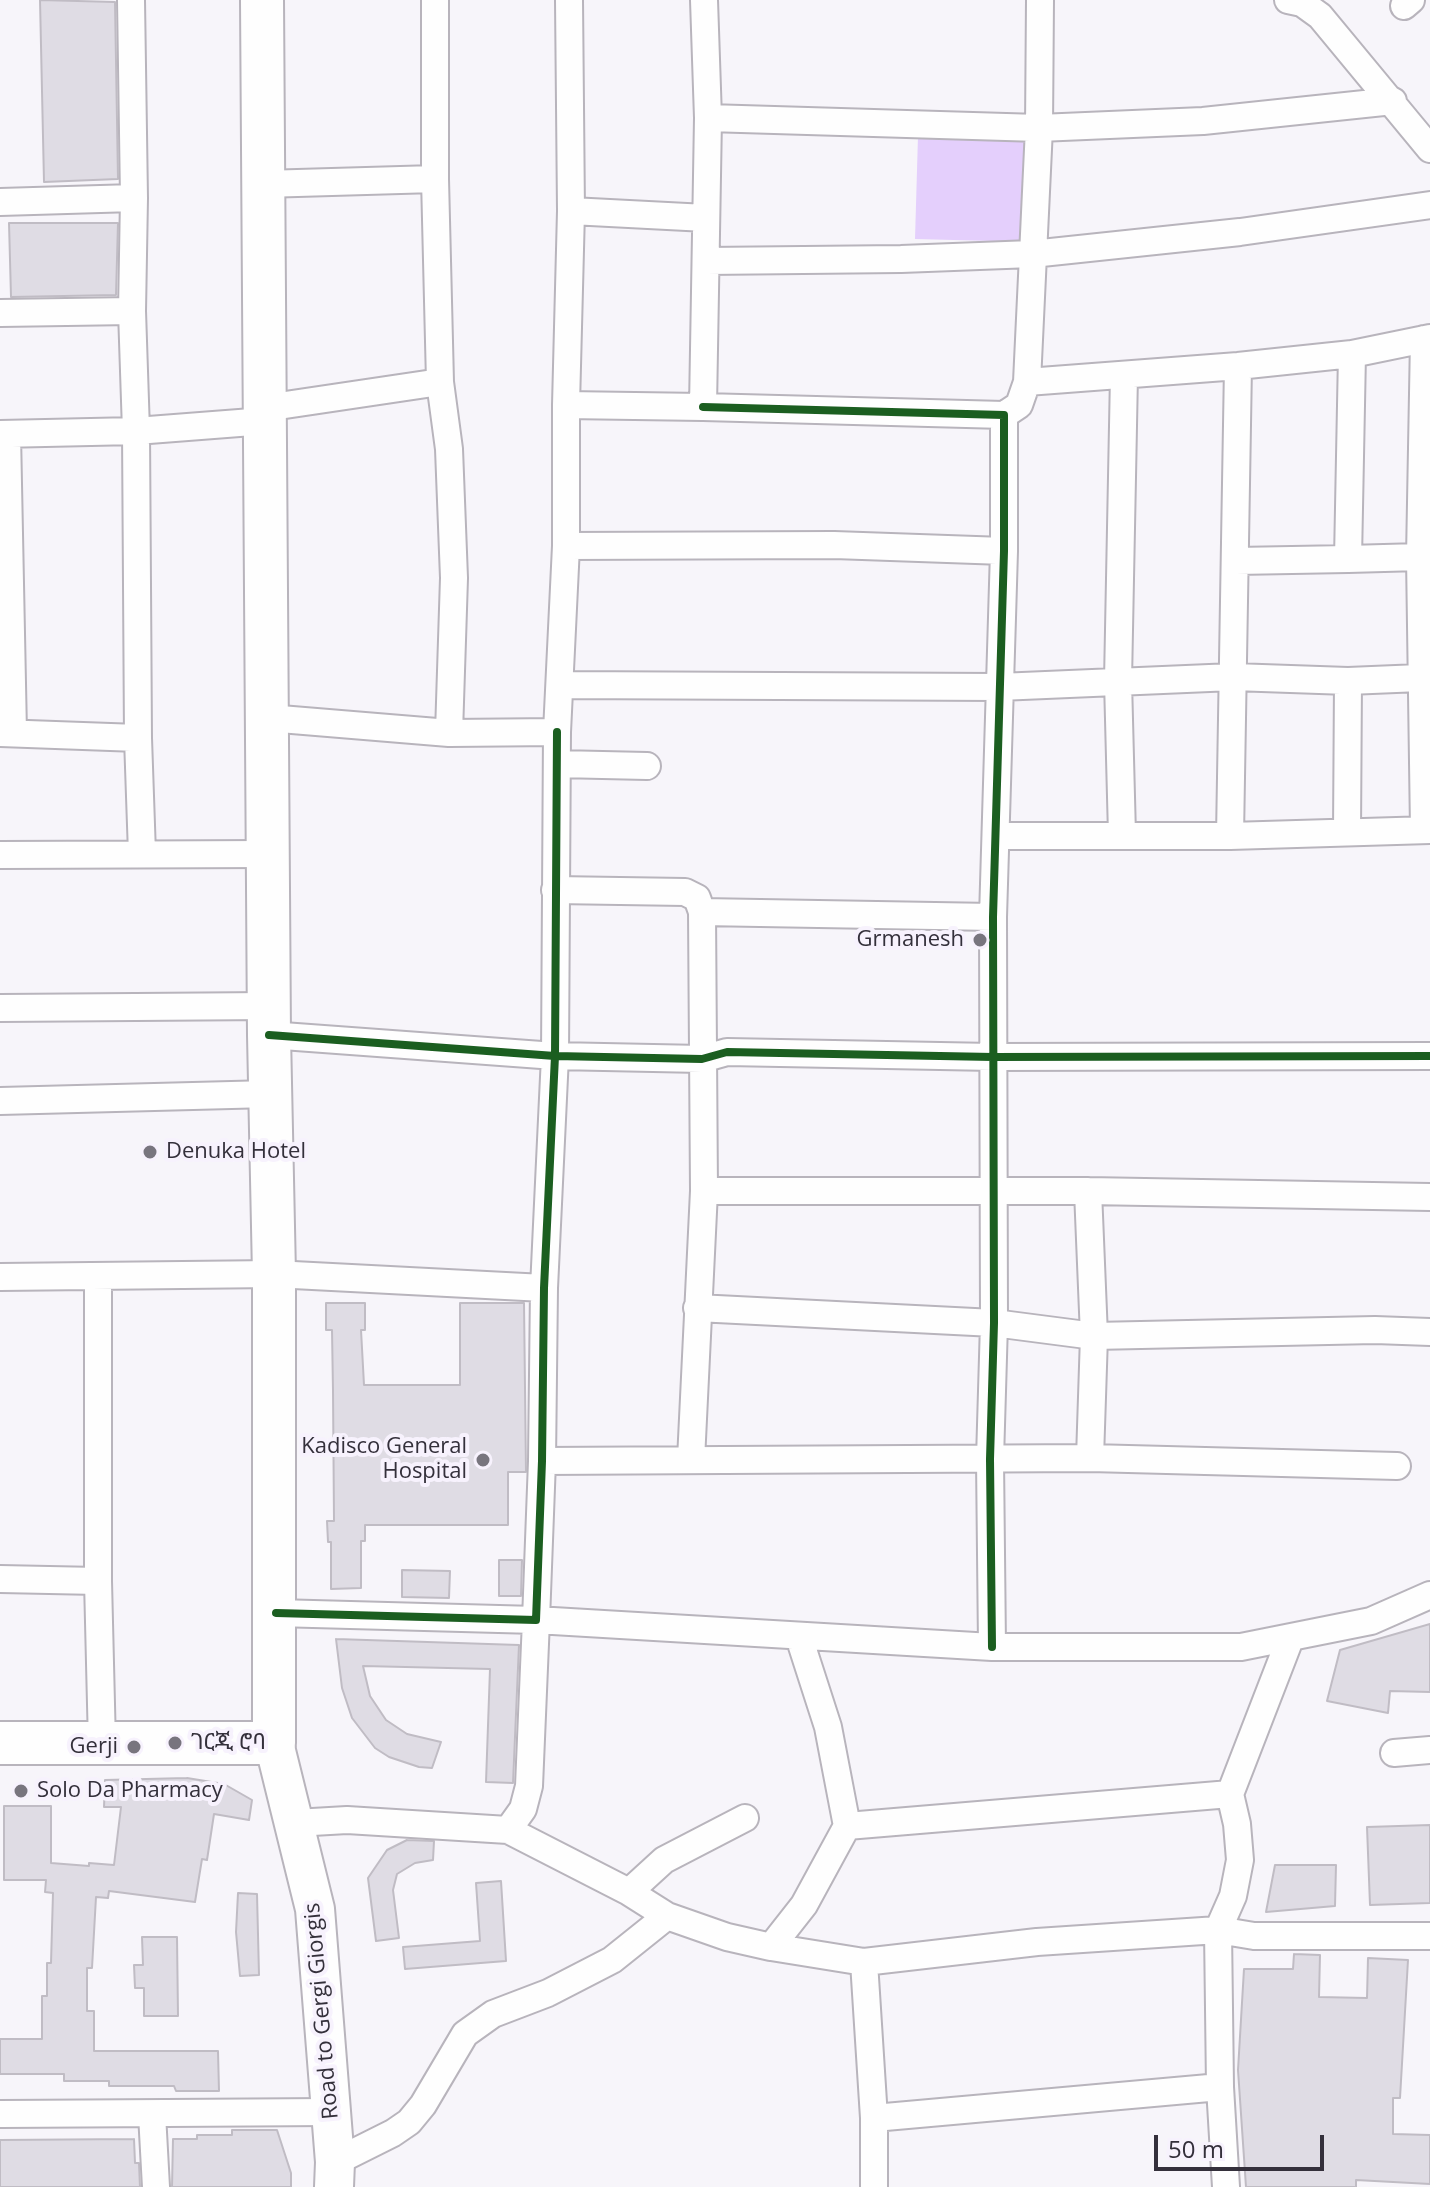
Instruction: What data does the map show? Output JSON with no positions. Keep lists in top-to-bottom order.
{
  "streets": {
    "main road": ["Road to Gergi Giorgis"]
  },
  "places": [
    "Grmanesh",
    "Denuka Hotel",
    "Kadisco General Hospital",
    "ገርጂ ሮባ",
    "Gerji",
    "Solo Da Pharmacy"
  ],
  "scale_bar": "50 m"
}
